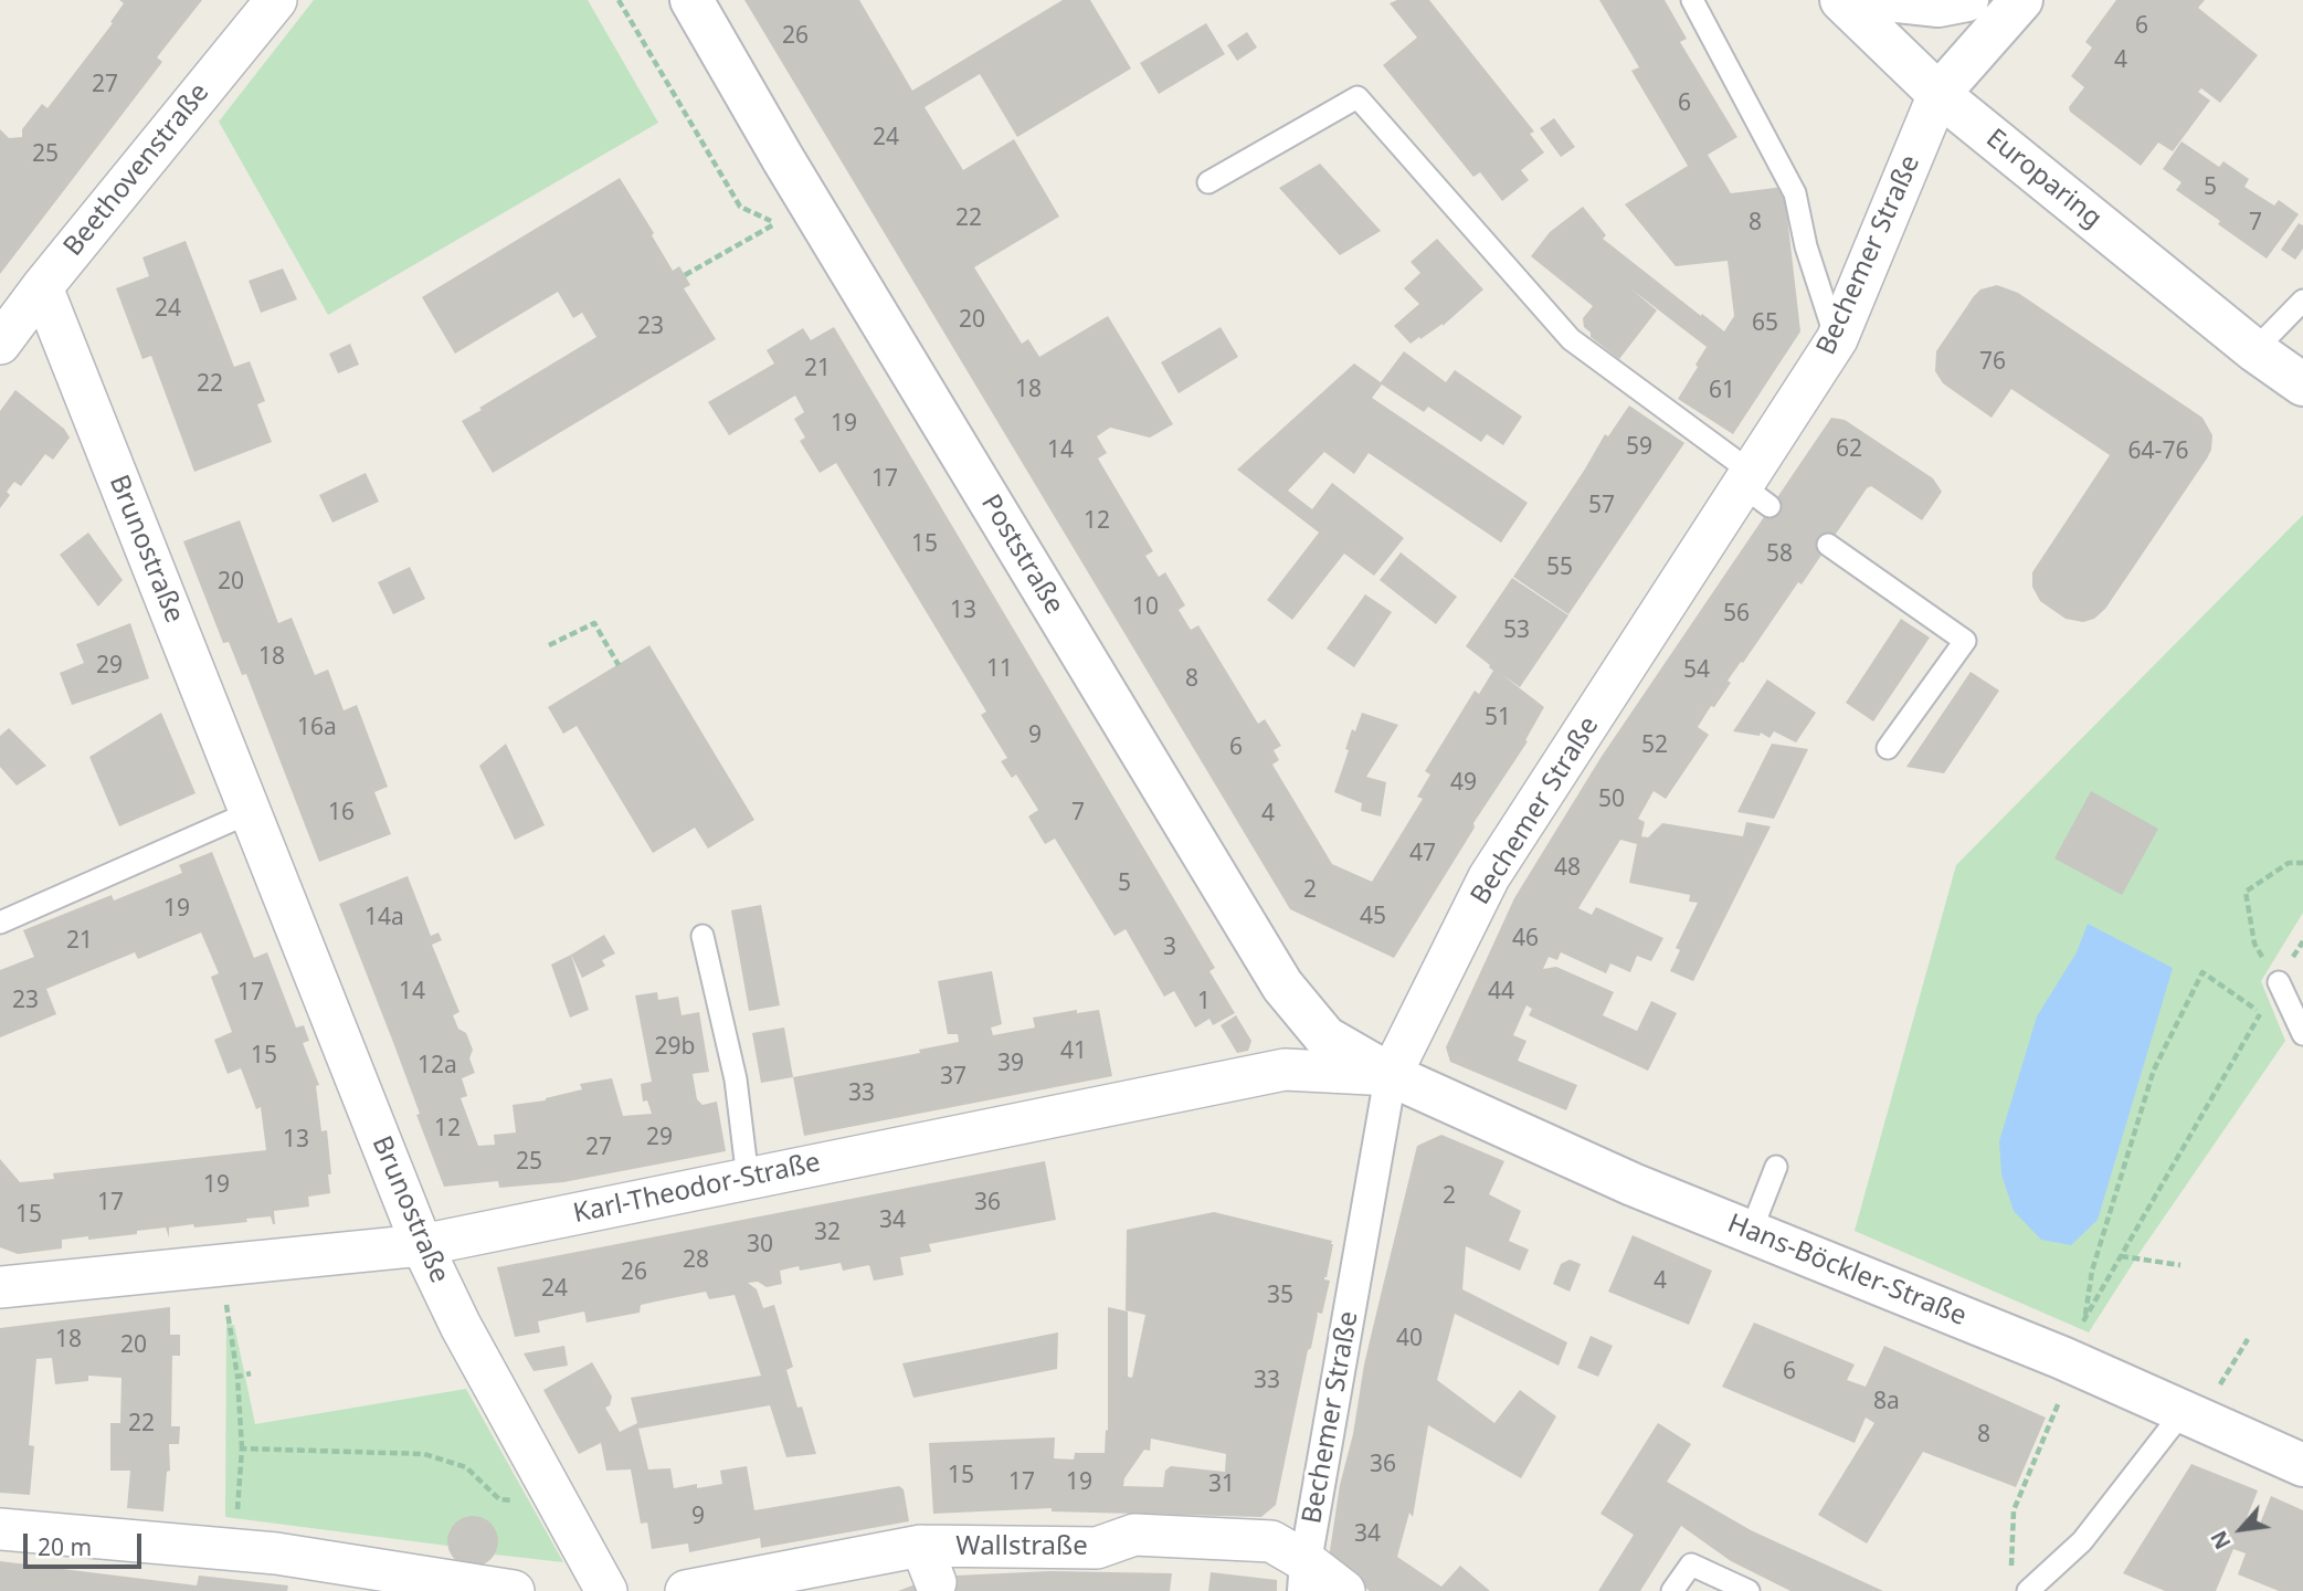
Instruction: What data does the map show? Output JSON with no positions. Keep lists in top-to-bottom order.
{
  "streets": {
    "street": [
      "Beethovenstraße",
      "Europaring",
      "Bechemer Straße",
      "Brunostraße",
      "Poststraße",
      "Karl-Theodor-Straße",
      "Hans-Böckler-Straße",
      "Wallstraße"
    ]
  },
  "crossings": [
    ["Beethovenstraße", "Brunostraße"],
    ["Europaring", "Bechemer Straße"],
    ["Bechemer Straße", "Poststraße"],
    ["Bechemer Straße", "Karl-Theodor-Straße"],
    ["Bechemer Straße", "Hans-Böckler-Straße"],
    ["Bechemer Straße", "Wallstraße"],
    ["Brunostraße", "Karl-Theodor-Straße"],
    ["Poststraße", "Karl-Theodor-Straße"],
    ["Poststraße", "Hans-Böckler-Straße"],
    ["Karl-Theodor-Straße", "Hans-Böckler-Straße"]
  ],
  "house_numbers": [
    "6",
    "26",
    "4",
    "27",
    "6",
    "24",
    "25",
    "5",
    "22",
    "8",
    "7",
    "24",
    "20",
    "65",
    "23",
    "76",
    "21",
    "22",
    "18",
    "61",
    "19",
    "59",
    "62",
    "14",
    "64-76",
    "17",
    "57",
    "12",
    "15",
    "58",
    "55",
    "20",
    "10",
    "13",
    "56",
    "53",
    "18",
    "29",
    "11",
    "54",
    "8",
    "51",
    "16a",
    "9",
    "52",
    "6",
    "49",
    "50",
    "16",
    "7",
    "4",
    "47",
    "48",
    "5",
    "2",
    "19",
    "45",
    "14a",
    "46",
    "21",
    "3",
    "14",
    "44",
    "17",
    "23",
    "1",
    "29b",
    "41",
    "15",
    "39",
    "12a",
    "37",
    "33",
    "12",
    "29",
    "13",
    "27",
    "25",
    "19",
    "2",
    "17",
    "36",
    "15",
    "34",
    "32",
    "30",
    "28",
    "26",
    "4",
    "24",
    "35",
    "40",
    "18",
    "20",
    "6",
    "33",
    "8a",
    "22",
    "8",
    "36",
    "15",
    "17",
    "19",
    "31",
    "9",
    "34"
  ],
  "scale_bar": "20 m",
  "north": "bottom left"
}
